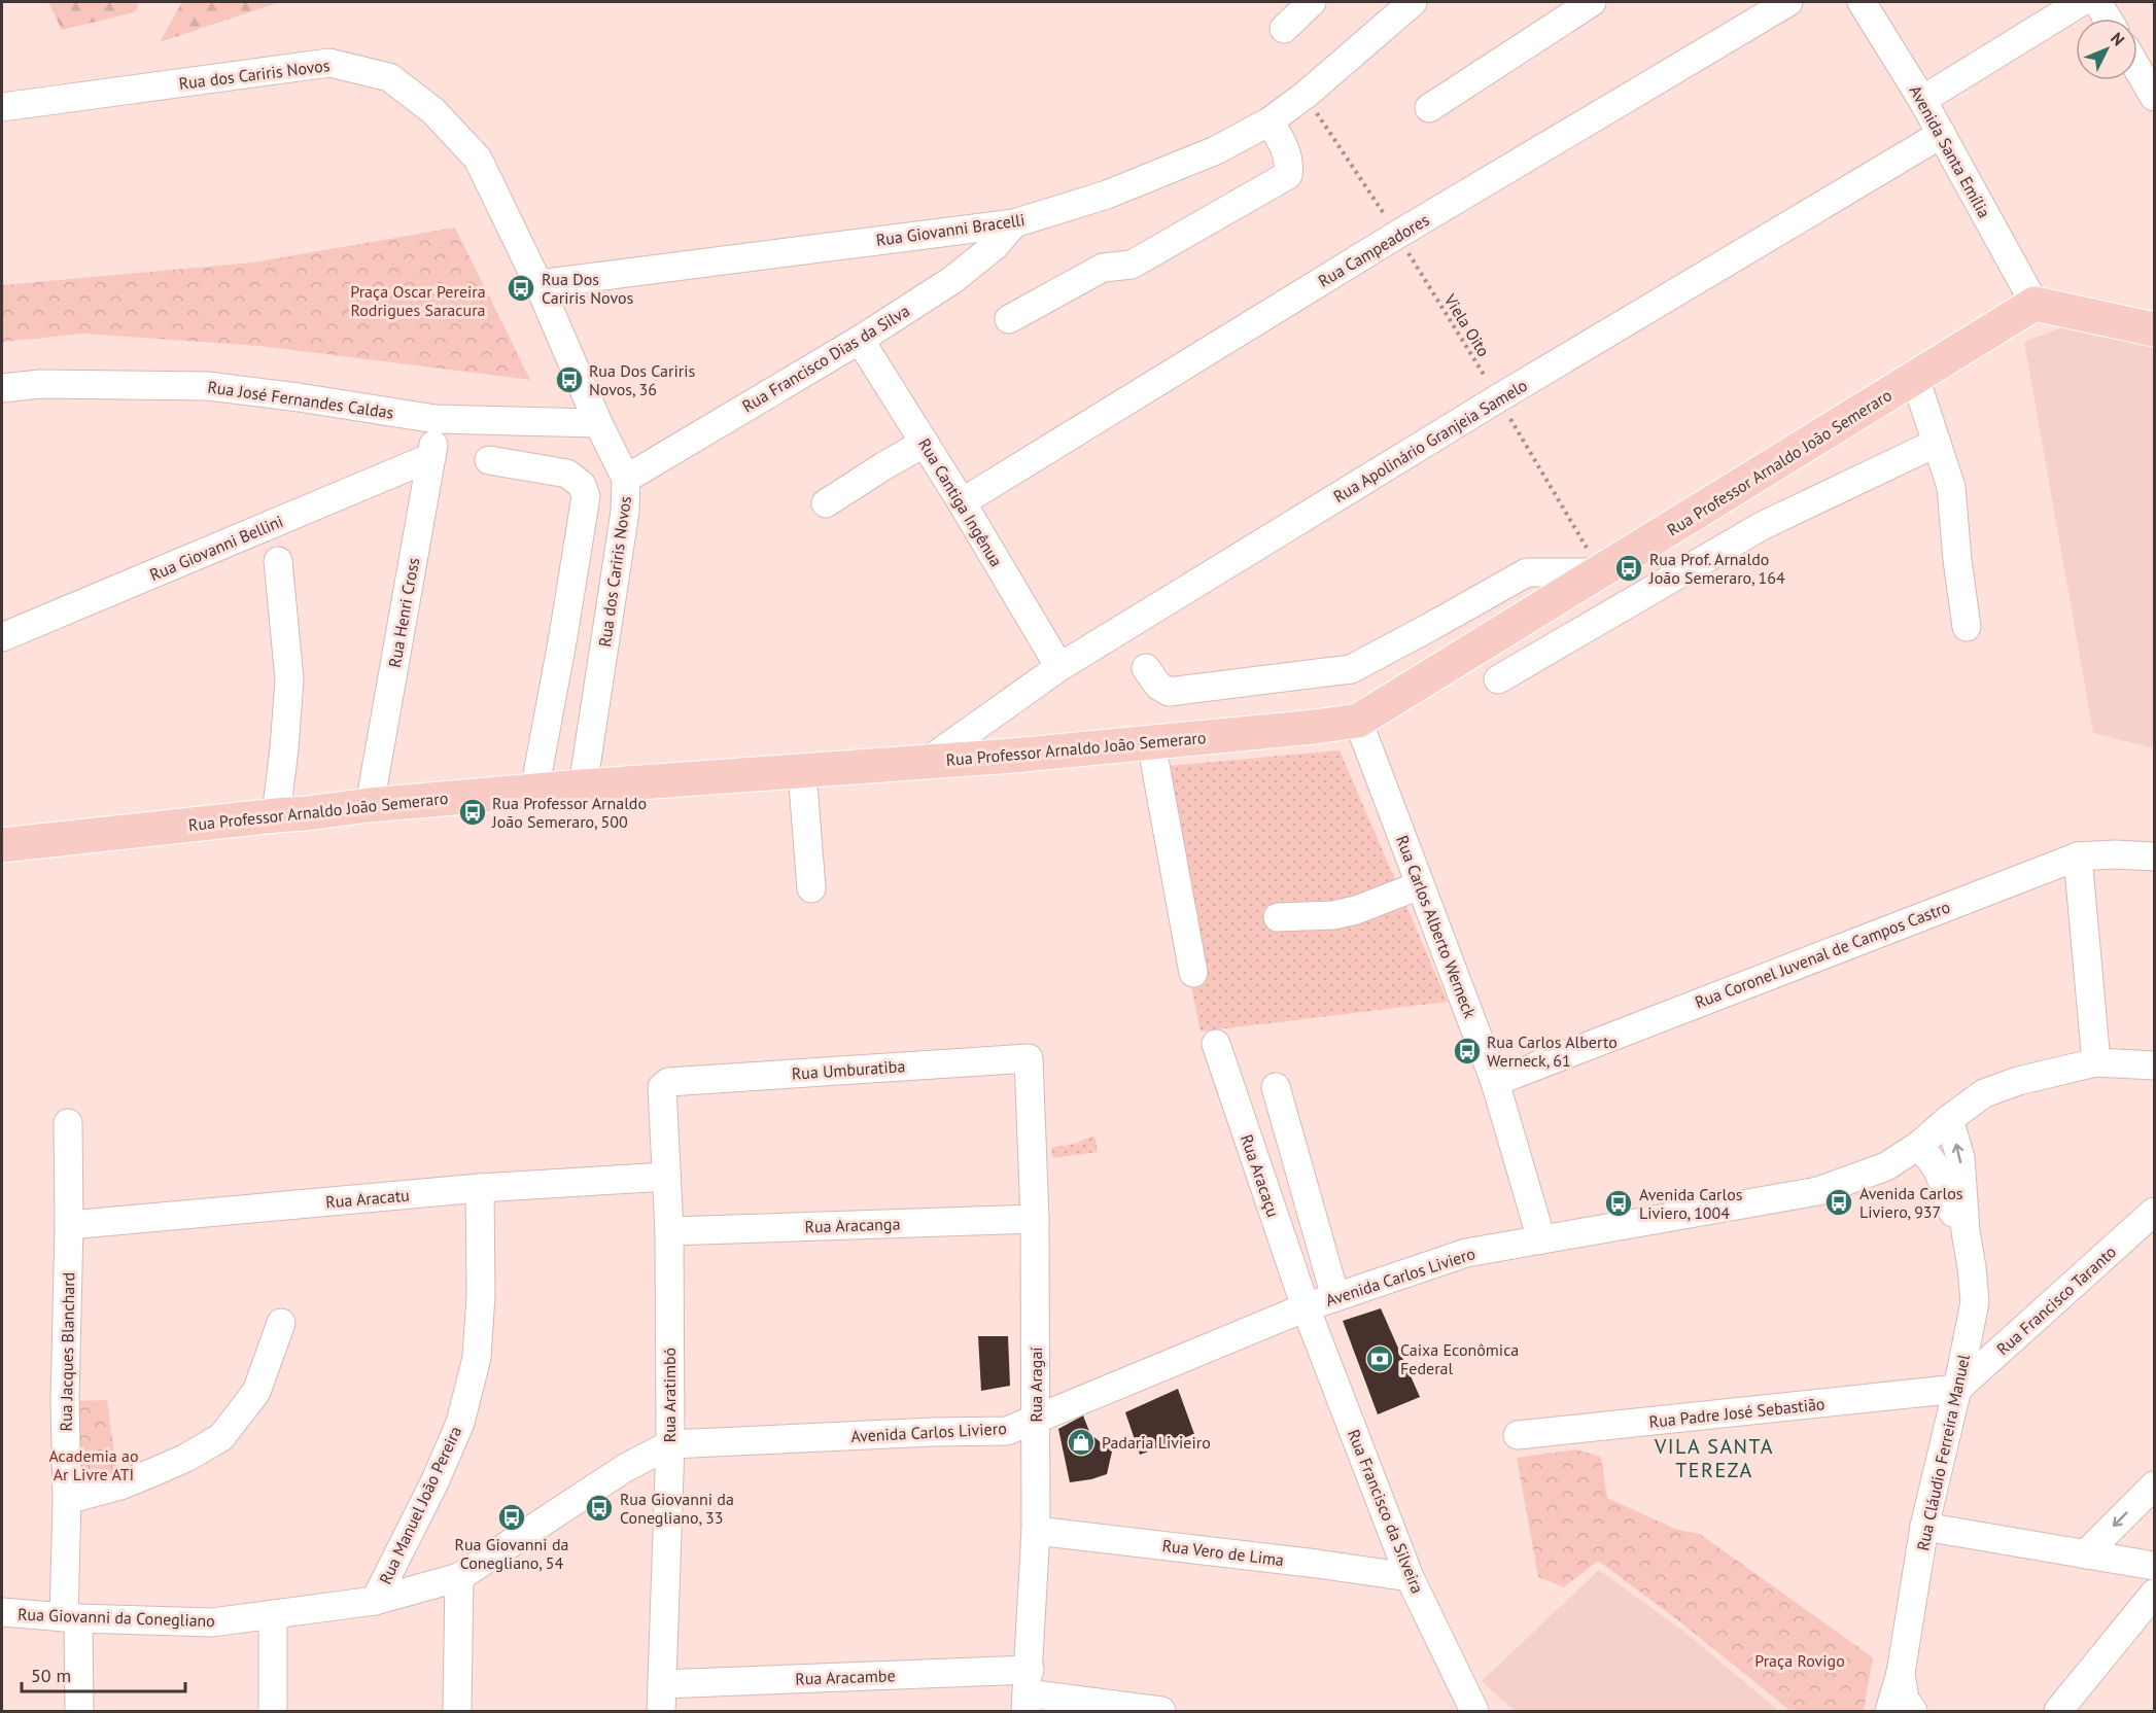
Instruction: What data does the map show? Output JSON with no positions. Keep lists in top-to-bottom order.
{
  "streets": {
    "main road": ["Rua Professor Arnaldo João Semeraro"],
    "street": [
      "Rua dos Cariris Novos",
      "Avenida Santa Emília",
      "Rua Giovanni Bracelli",
      "Rua Campeadores",
      "Rua Francisco Dias da Silva",
      "Rua José Fernandes Caldas",
      "Rua Apolinário Granjeia Samelo",
      "Rua Cantiga Ingênua",
      "Rua Giovanni Bellini",
      "Rua Henri Cross",
      "Rua Carlos Alberto Werneck",
      "Rua Coronel Juvenal de Campos Castro",
      "Rua Umburatiba",
      "Rua Aracaçu",
      "Rua Aracatu",
      "Rua Aracanga",
      "Avenida Carlos Liviero",
      "Rua Francisco Taranto",
      "Rua Jacques Blanchard",
      "Rua Aragaí",
      "Rua Aratimbó",
      "Rua Padre José Sebastião",
      "Rua Cláudio Ferreira Manuel",
      "Rua Manuel João Pereira",
      "Rua Francisco da Silveira",
      "Rua Vero de Lima",
      "Rua Giovanni da Conegliano",
      "Rua Aracambe"
    ],
    "path": ["Viela Oito"]
  },
  "crossings": [
    ["Rua dos Cariris Novos", "Rua Giovanni Bracelli"],
    ["Rua dos Cariris Novos", "Rua Francisco Dias da Silva"],
    ["Rua dos Cariris Novos", "Rua José Fernandes Caldas"],
    ["Rua dos Cariris Novos", "Rua Professor Arnaldo João Semeraro"],
    ["Avenida Santa Emília", "Rua Apolinário Granjeia Samelo"],
    ["Avenida Santa Emília", "Rua Professor Arnaldo João Semeraro"],
    ["Rua Giovanni Bracelli", "Viela Oito"],
    ["Rua Giovanni Bracelli", "Rua Francisco Dias da Silva"],
    ["Rua Campeadores", "Viela Oito"],
    ["Rua Campeadores", "Rua Cantiga Ingênua"],
    ["Viela Oito", "Rua Apolinário Granjeia Samelo"],
    ["Viela Oito", "Rua Professor Arnaldo João Semeraro"],
    ["Rua Francisco Dias da Silva", "Rua Cantiga Ingênua"],
    ["Rua José Fernandes Caldas", "Rua Henri Cross"],
    ["Rua Apolinário Granjeia Samelo", "Rua Professor Arnaldo João Semeraro"],
    ["Rua Apolinário Granjeia Samelo", "Rua Cantiga Ingênua"],
    ["Rua Professor Arnaldo João Semeraro", "Rua Henri Cross"],
    ["Rua Professor Arnaldo João Semeraro", "Rua Carlos Alberto Werneck"],
    ["Rua Giovanni Bellini", "Rua Henri Cross"],
    ["Rua Carlos Alberto Werneck", "Rua Coronel Juvenal de Campos Castro"],
    ["Rua Carlos Alberto Werneck", "Avenida Carlos Liviero"],
    ["Rua Umburatiba", "Rua Aragaí"],
    ["Rua Umburatiba", "Rua Aratimbó"],
    ["Rua Aracaçu", "Avenida Carlos Liviero"],
    ["Rua Aracaçu", "Rua Francisco da Silveira"],
    ["Rua Aracatu", "Rua Jacques Blanchard"],
    ["Rua Aracatu", "Rua Aratimbó"],
    ["Rua Aracatu", "Rua Manuel João Pereira"],
    ["Rua Aracanga", "Rua Aragaí"],
    ["Rua Aracanga", "Rua Aratimbó"],
    ["Avenida Carlos Liviero", "Rua Aragaí"],
    ["Avenida Carlos Liviero", "Rua Aratimbó"],
    ["Avenida Carlos Liviero", "Rua Cláudio Ferreira Manuel"],
    ["Avenida Carlos Liviero", "Rua Francisco da Silveira"],
    ["Avenida Carlos Liviero", "Rua Giovanni da Conegliano"],
    ["Rua Francisco Taranto", "Rua Padre José Sebastião"],
    ["Rua Francisco Taranto", "Rua Cláudio Ferreira Manuel"],
    ["Rua Jacques Blanchard", "Rua Giovanni da Conegliano"],
    ["Rua Aragaí", "Rua Vero de Lima"],
    ["Rua Aragaí", "Rua Aracambe"],
    ["Rua Aratimbó", "Rua Giovanni da Conegliano"],
    ["Rua Aratimbó", "Rua Aracambe"],
    ["Rua Padre José Sebastião", "Rua Cláudio Ferreira Manuel"],
    ["Rua Manuel João Pereira", "Rua Giovanni da Conegliano"],
    ["Rua Francisco da Silveira", "Rua Vero de Lima"]
  ],
  "districts": ["VILA SANTA TEREZA"],
  "parks": ["Praça Oscar Pereira Rodrigues Saracura", "Academia ao Ar Livre ATI", "Praça Rovigo"],
  "places": {
    "bus stop": [
      "Rua Dos Cariris Novos",
      "Rua Dos Cariris Novos, 36",
      "Rua Prof. Arnaldo João Semeraro, 164",
      "Rua Professor Arnaldo João Semeraro, 500",
      "Rua Carlos Alberto Werneck, 61",
      "Avenida Carlos Liviero, 937",
      "Avenida Carlos Liviero, 1004",
      "Rua Giovanni da Conegliano, 33",
      "Rua Giovanni da Conegliano, 54"
    ],
    "bank": ["Caixa Econômica Federal"],
    "shop": ["Padaria Livieiro"]
  },
  "scale_bar": "50 m",
  "north": "top right"
}
